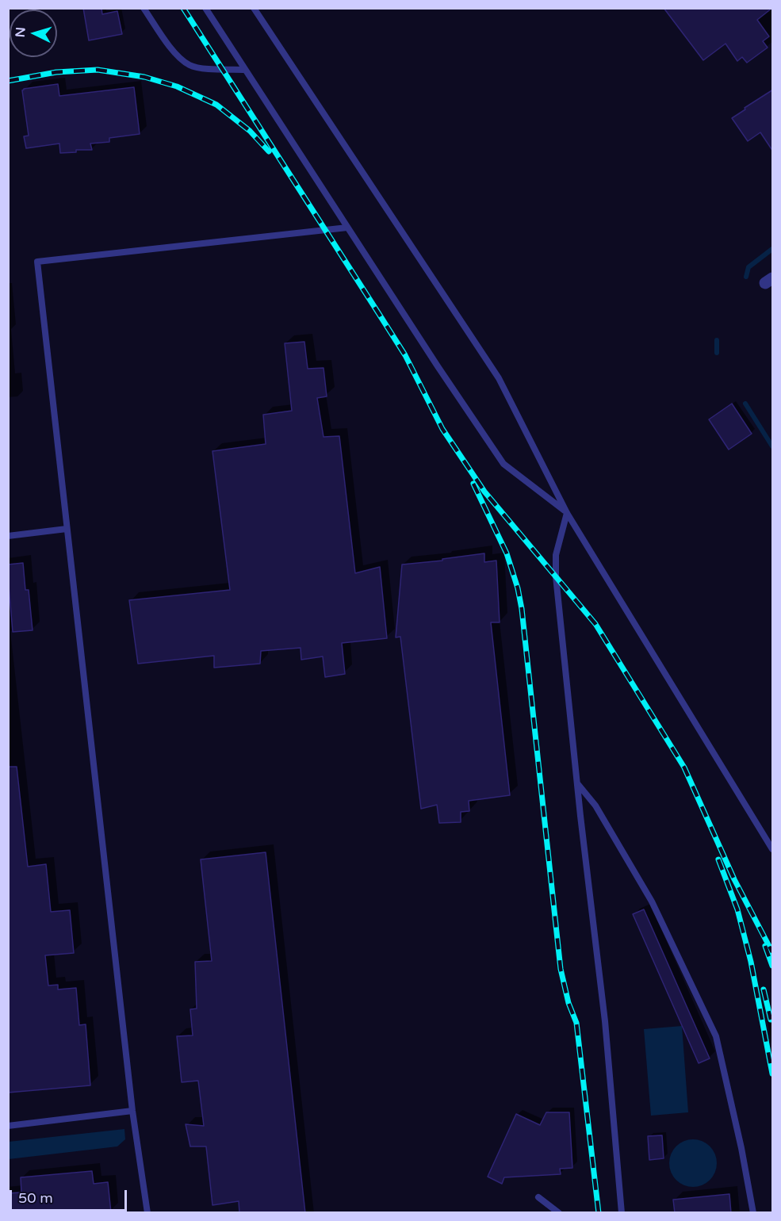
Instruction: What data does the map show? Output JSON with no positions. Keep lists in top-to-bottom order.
{
  "scale_bar": "50 m",
  "north": "left"
}
